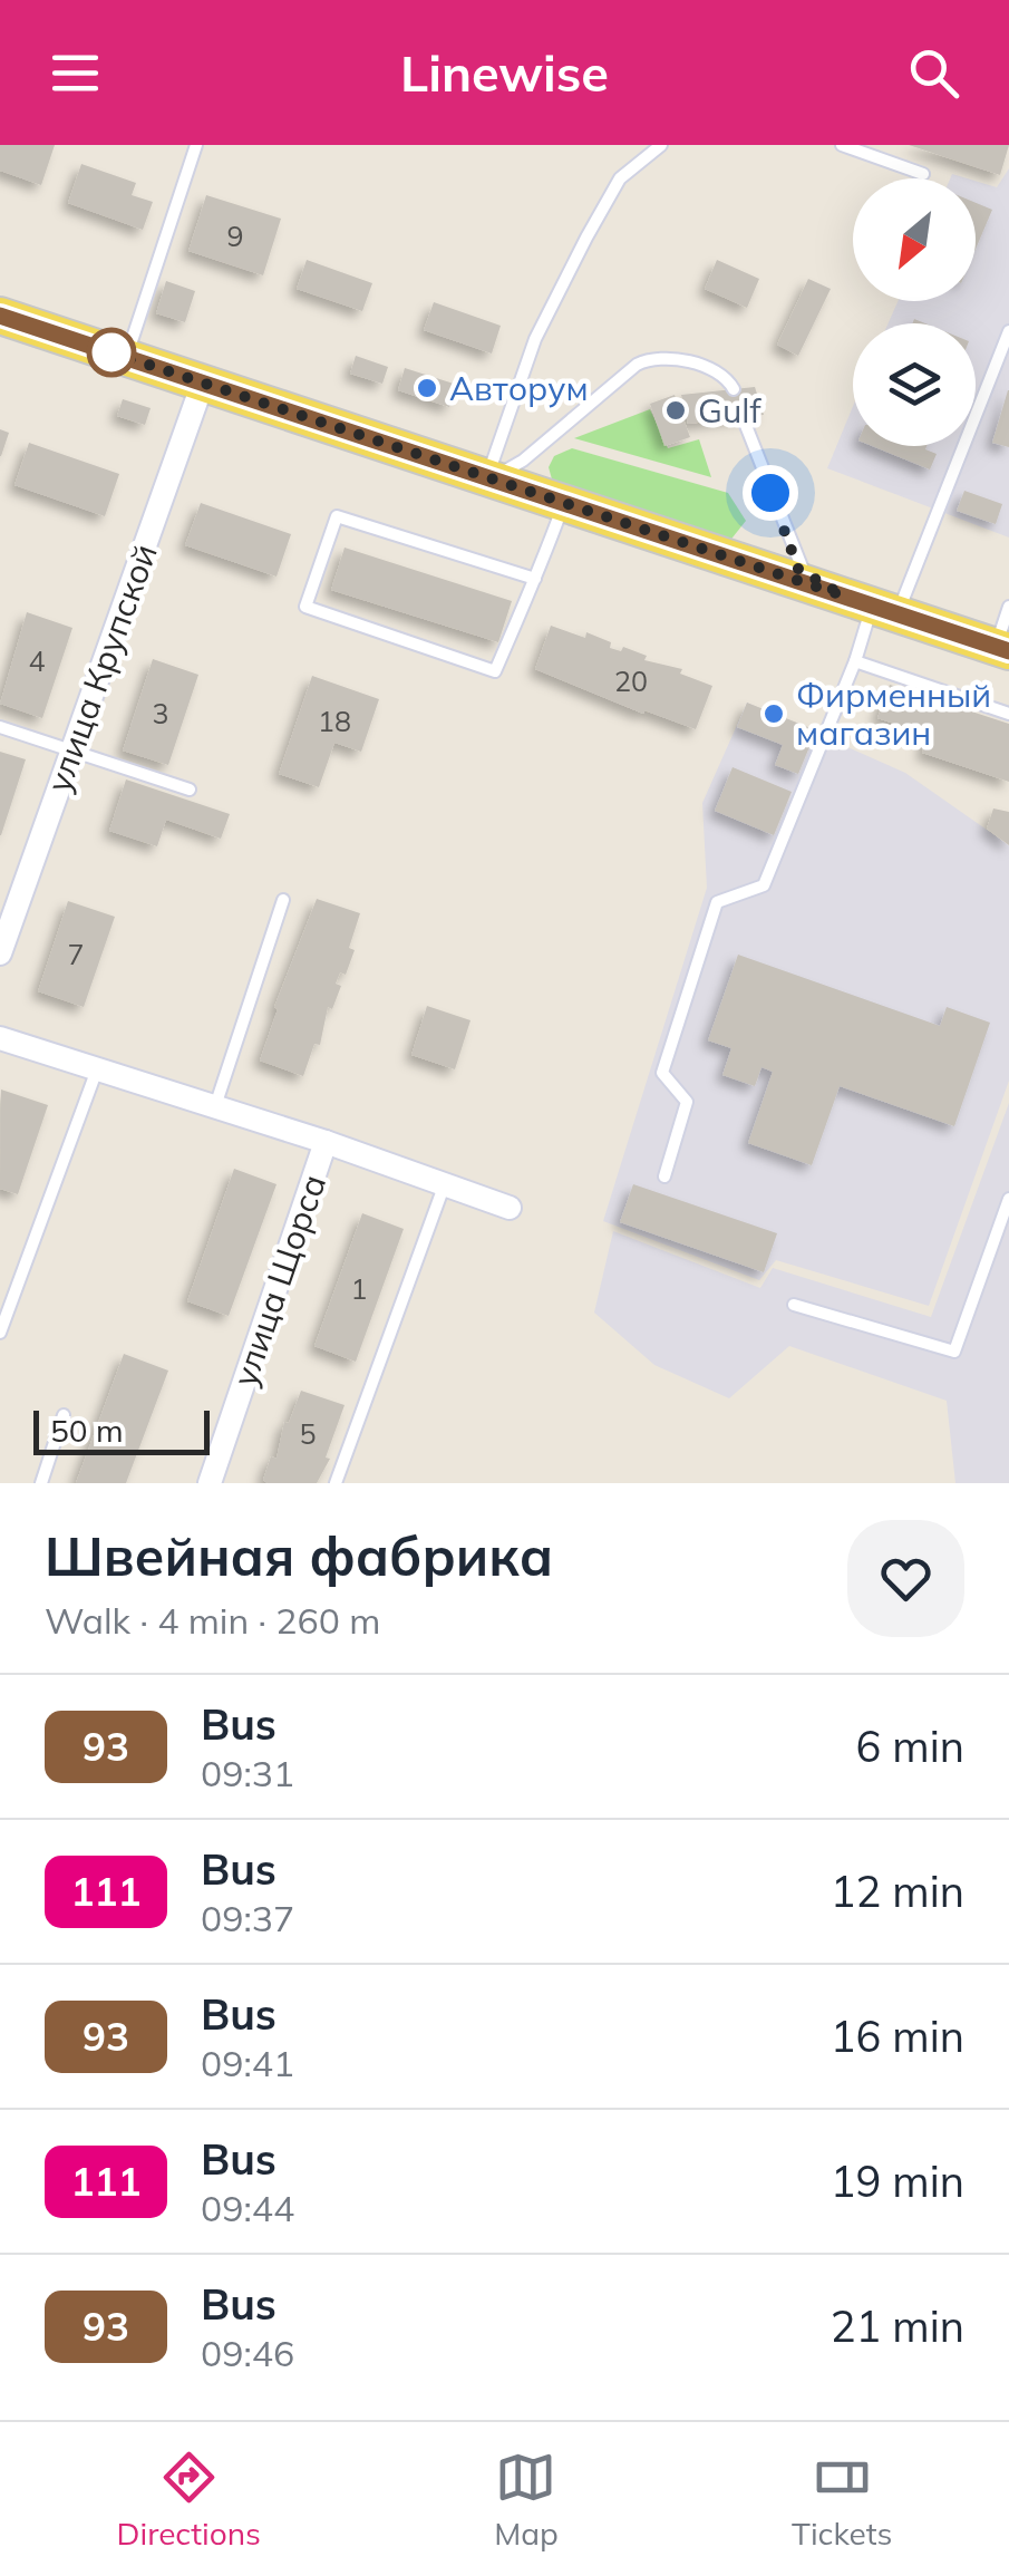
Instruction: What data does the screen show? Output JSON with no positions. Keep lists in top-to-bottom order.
{
  "streets": {
    "street": ["улица Крупской", "улица Щорса"]
  },
  "places": ["Авторум", "Gulf", "Фирменный магазин"],
  "lines": ["bus line 93"],
  "house_numbers": [
    "9",
    "4",
    "20",
    "3",
    "18",
    "7",
    "1",
    "5"
  ],
  "scale_bar": "50 m",
  "north": "bottom left",
  "page": {
    "header": "Linewise",
    "scale": "50 m",
    "heading": ["Швейная фабрика", "Walk · 4 min · 260 m"],
    "list": [
      {
        "mark": "93",
        "name": "Bus",
        "note": "09:31",
        "value": "6 min"
      },
      {
        "mark": "111",
        "name": "Bus",
        "note": "09:37",
        "value": "12 min"
      },
      {
        "mark": "93",
        "name": "Bus",
        "note": "09:41",
        "value": "16 min"
      },
      {
        "mark": "111",
        "name": "Bus",
        "note": "09:44",
        "value": "19 min"
      },
      {
        "mark": "93",
        "name": "Bus",
        "note": "09:46",
        "value": "21 min"
      }
    ],
    "tabs": ["Directions", "Map", "Tickets"]
  }
}
